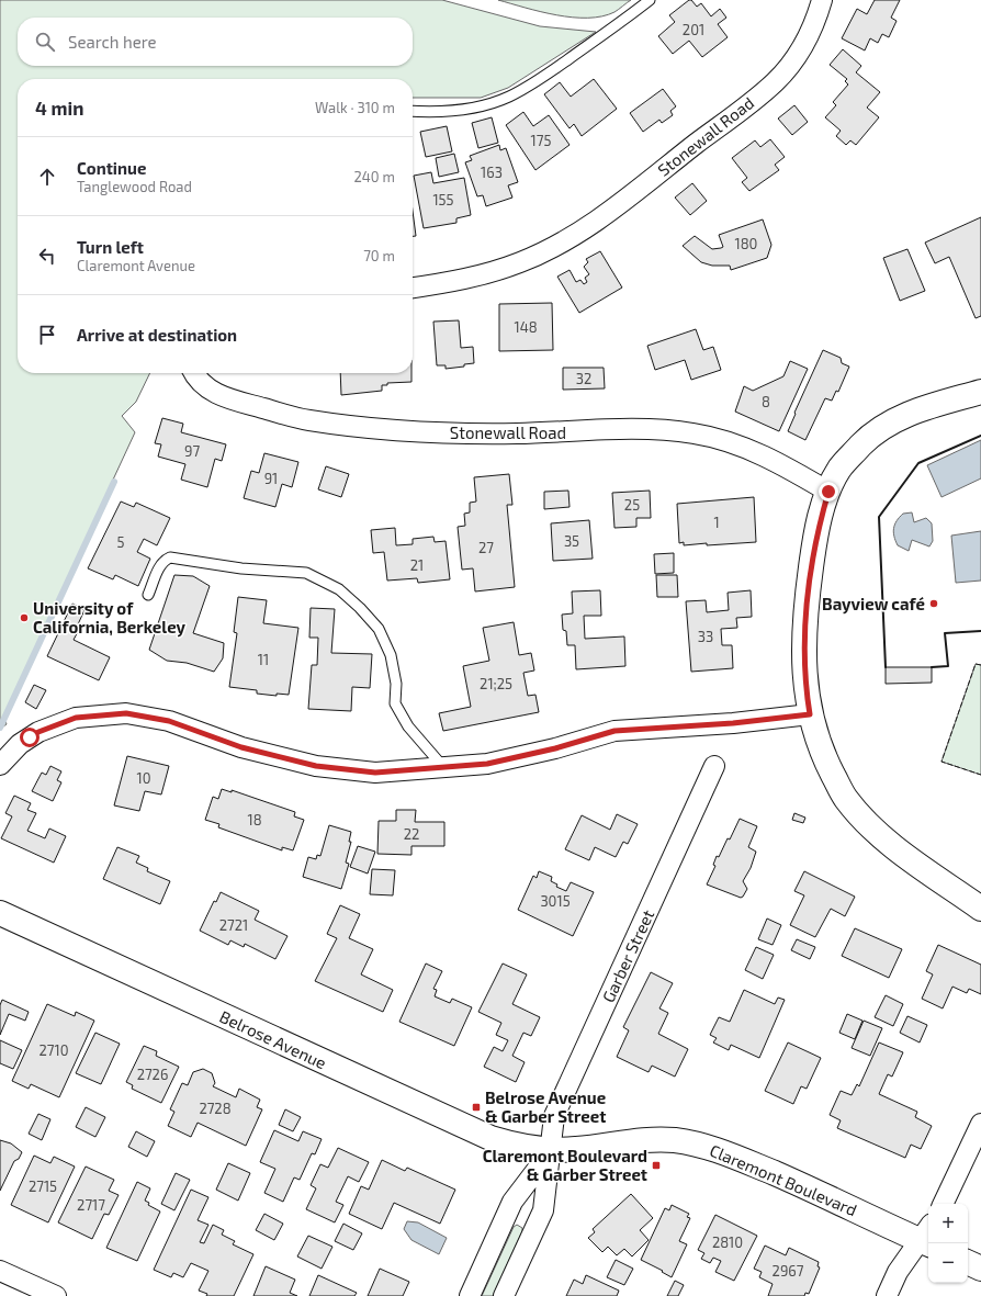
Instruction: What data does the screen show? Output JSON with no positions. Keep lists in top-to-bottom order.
{
  "streets": {
    "street": [
      "Stonewall Road",
      "Garber Street",
      "Belrose Avenue",
      "Claremont Boulevard"
    ]
  },
  "crossings": [
    ["Garber Street", "Belrose Avenue"],
    ["Garber Street", "Claremont Boulevard"],
    ["Belrose Avenue", "Claremont Boulevard"]
  ],
  "places": {
    "other": ["Bayview café", "University of California, Berkeley"],
    "transit": ["Belrose Avenue & Garber Street", "Claremont Boulevard & Garber Street"]
  },
  "house_numbers": [
    "201",
    "175",
    "163",
    "155",
    "180",
    "148",
    "32",
    "8",
    "97",
    "91",
    "25",
    "1",
    "35",
    "5",
    "27",
    "21",
    "33",
    "11",
    "21;25",
    "10",
    "18",
    "22",
    "3015",
    "2721",
    "2710",
    "2726",
    "2728",
    "2715",
    "2717",
    "2810",
    "2967"
  ],
  "page": {
    "search": "Search here",
    "heading": ["4 min", "Walk · 310 m"],
    "list": [
      ["Continue", "Tanglewood Road", "240 m"],
      ["Turn left", "Claremont Avenue", "70 m"],
      "Arrive at destination"
    ],
    "map_buttons": ["+", "−"]
  }
}
